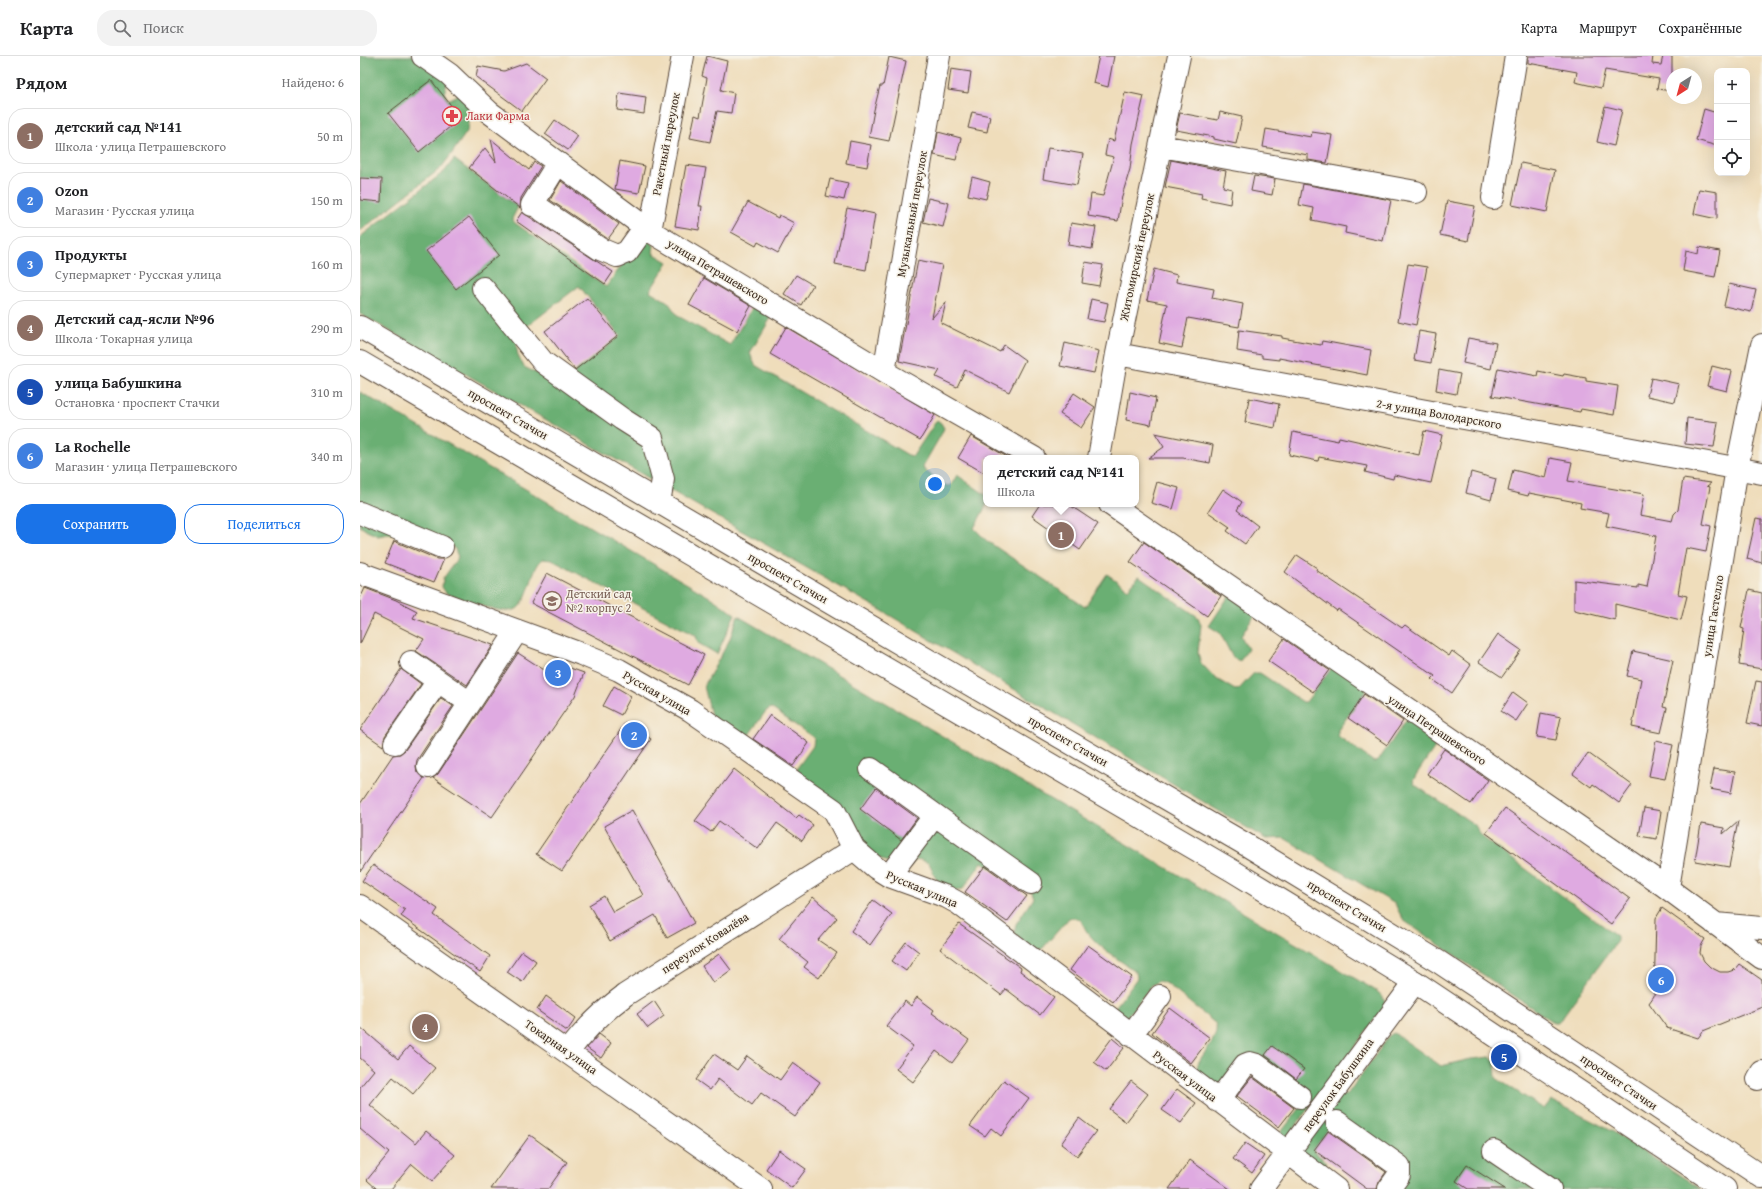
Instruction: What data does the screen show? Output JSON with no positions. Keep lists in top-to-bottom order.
{
  "streets": {
    "street": [
      "Ракетный переулок",
      "Музыкальный переулок",
      "Житомирский переулок",
      "улица Петрашевского",
      "проспект Стачки",
      "2-я улица Володарского",
      "улица Гастелло",
      "Русская улица",
      "переулок Ковалёва",
      "Токарная улица",
      "переулок Бабушкина"
    ]
  },
  "crossings": [
    ["Ракетный переулок", "улица Петрашевского"],
    ["Музыкальный переулок", "улица Петрашевского"],
    ["Житомирский переулок", "2-я улица Володарского"],
    ["улица Петрашевского", "улица Гастелло"],
    ["2-я улица Володарского", "улица Гастелло"],
    ["Русская улица", "переулок Ковалёва"],
    ["Русская улица", "переулок Бабушкина"],
    ["переулок Ковалёва", "Токарная улица"]
  ],
  "places": {
    "pharmacy": ["Лаки Фарма"],
    "school or university": ["Детский сад №2 корпус 2"]
  },
  "north": "bottom left",
  "page": {
    "header": "Карта",
    "search": "Поиск",
    "nav": ["Карта", "Маршрут", "Сохранённые"],
    "heading": ["Рядом", "Найдено: 6"],
    "map_buttons": ["+", "−"],
    "list": [
      {
        "mark": "1",
        "name": "детский сад №141",
        "note": "Школа · улица Петрашевского",
        "value": "50 m"
      },
      {
        "mark": "2",
        "name": "Ozon",
        "note": "Магазин · Русская улица",
        "value": "150 m"
      },
      {
        "mark": "3",
        "name": "Продукты",
        "note": "Супермаркет · Русская улица",
        "value": "160 m"
      },
      {
        "mark": "4",
        "name": "Детский сад-ясли №96",
        "note": "Школа · Токарная улица",
        "value": "290 m"
      },
      {
        "mark": "5",
        "name": "улица Бабушкина",
        "note": "Остановка · проспект Стачки",
        "value": "310 m"
      },
      {
        "mark": "6",
        "name": "La Rochelle",
        "note": "Магазин · улица Петрашевского",
        "value": "340 m"
      }
    ],
    "popup": ["детский сад №141", "Школа"],
    "buttons": ["Сохранить", "Поделиться"],
    "pins": [
      "1",
      "3",
      "2",
      "6",
      "4",
      "5"
    ]
  }
}
